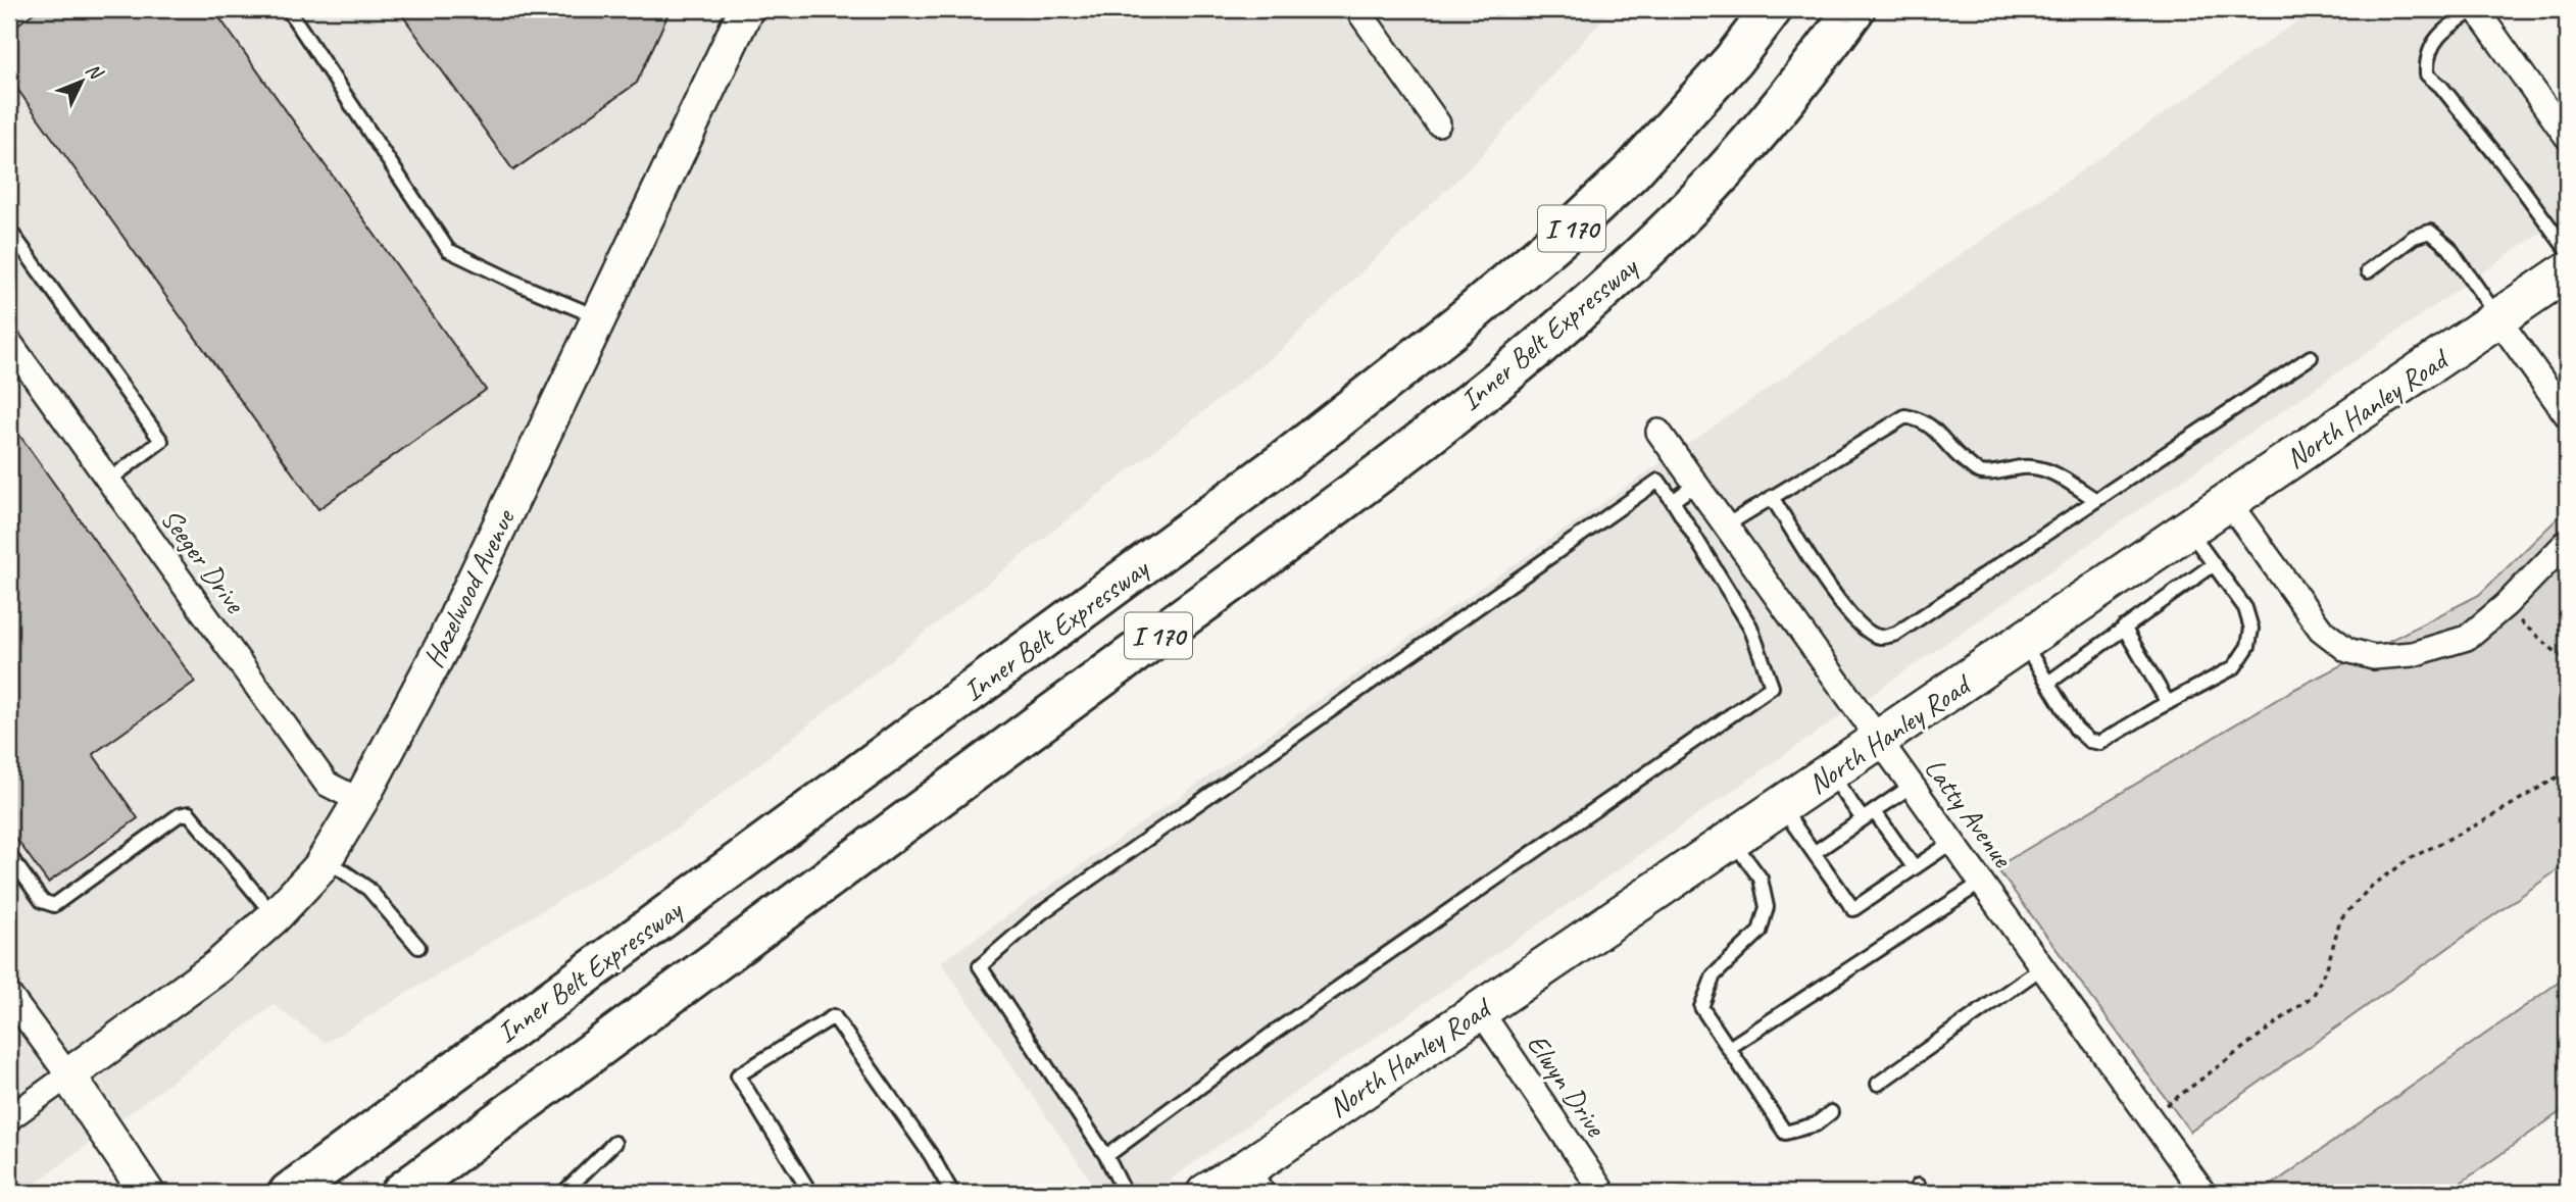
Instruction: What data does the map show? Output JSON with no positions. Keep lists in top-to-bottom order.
{
  "streets": {
    "highway": ["I 170", "Inner Belt Expressway"],
    "main road": ["North Hanley Road"],
    "street": [
      "Seeger Drive",
      "Hazelwood Avenue",
      "Latty Avenue",
      "Elwyn Drive"
    ]
  },
  "crossings": [
    ["North Hanley Road", "Latty Avenue"],
    ["North Hanley Road", "Elwyn Drive"],
    ["Seeger Drive", "Hazelwood Avenue"]
  ],
  "north": "top right"
}
